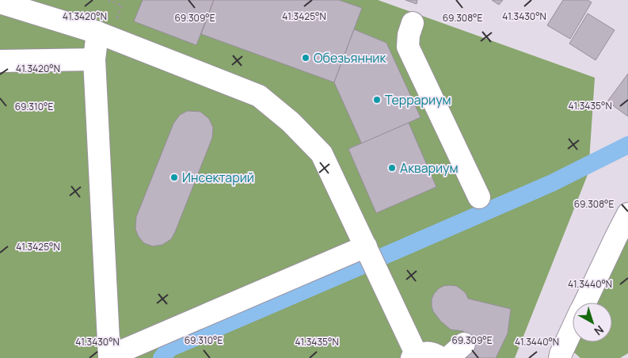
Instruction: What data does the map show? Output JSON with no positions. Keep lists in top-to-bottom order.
{
  "places": [
    "Обезьянник",
    "Террариум",
    "Аквариум",
    "Инсектарий"
  ],
  "north": "bottom right",
  "coordinates": [
    "41.3420°N",
    "41.3425°N",
    "41.3430°N",
    "69.309°E",
    "69.308°E",
    "41.3435°N",
    "69.310°E",
    "41.3440°N"
  ]
}
